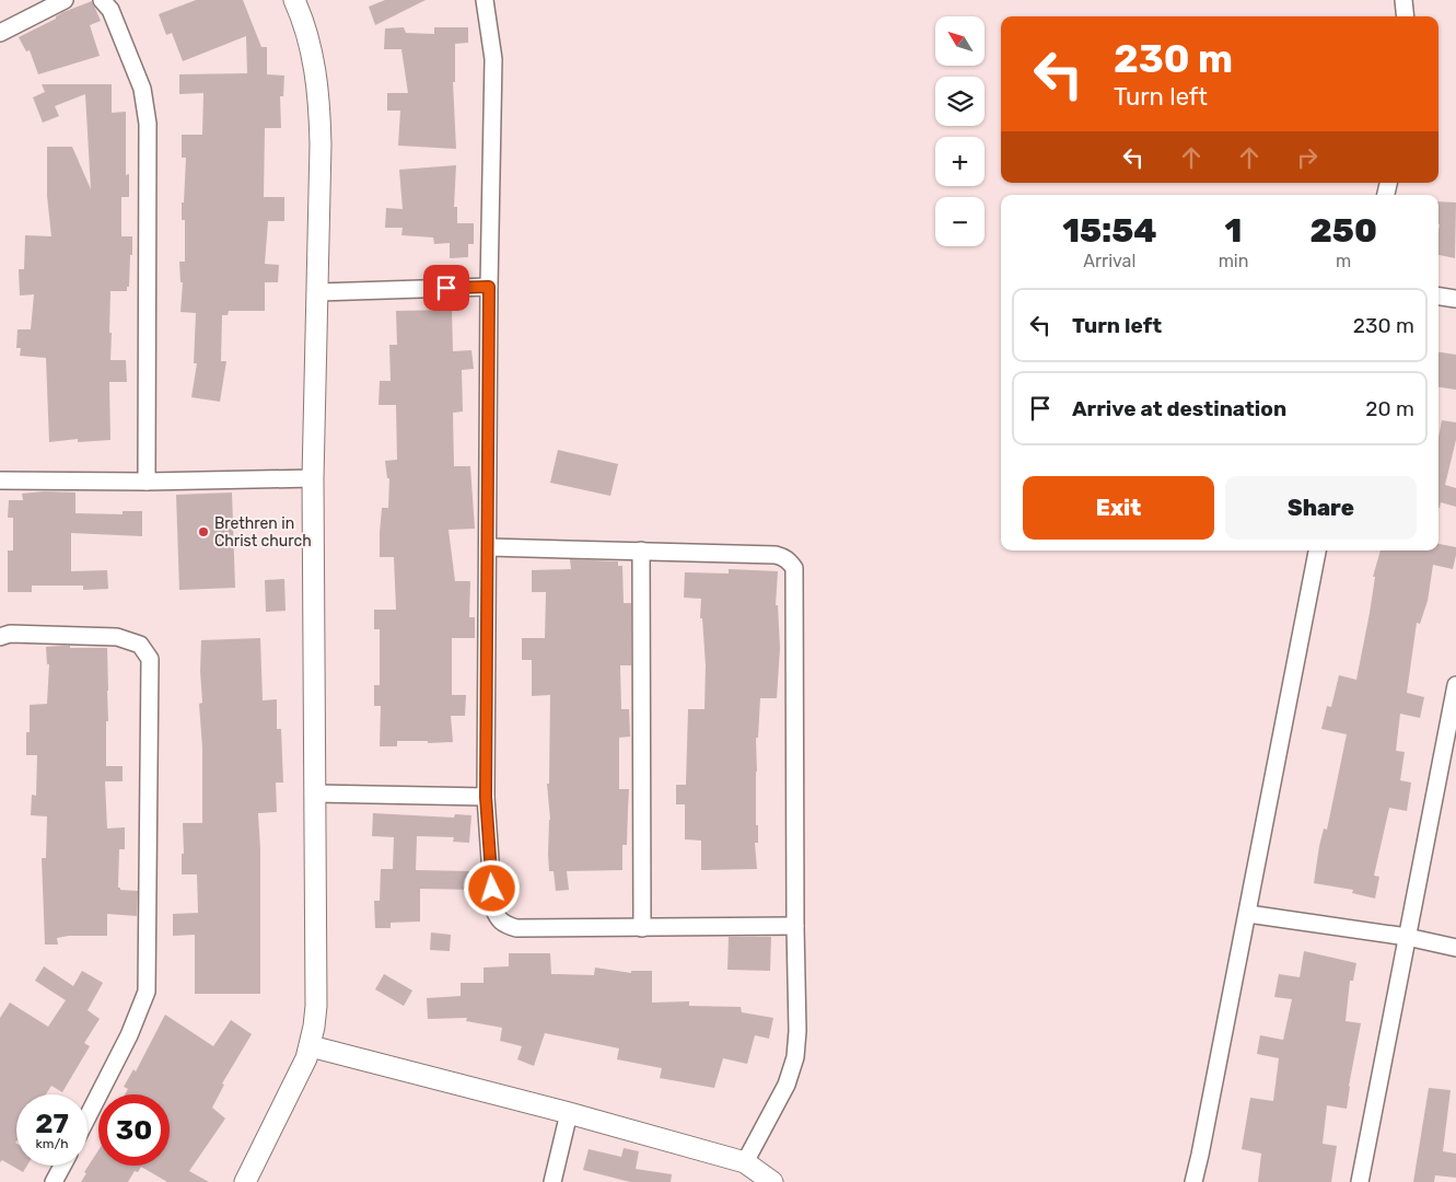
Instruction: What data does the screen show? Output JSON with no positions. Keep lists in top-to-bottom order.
{
  "places": ["Brethren in Christ church"],
  "north": "top left",
  "page": {
    "map_buttons": ["+", "−"],
    "turn": ["230 m", "Turn left"],
    "eta": [
      "15:54",
      "Arrival",
      "1",
      "min",
      "250",
      "m"
    ],
    "list": [
      {
        "name": "Turn left",
        "value": "230 m"
      },
      {
        "name": "Arrive at destination",
        "value": "20 m"
      }
    ],
    "buttons": ["Exit", "Share"],
    "speed": "27 km/h",
    "limit": "30"
  }
}
